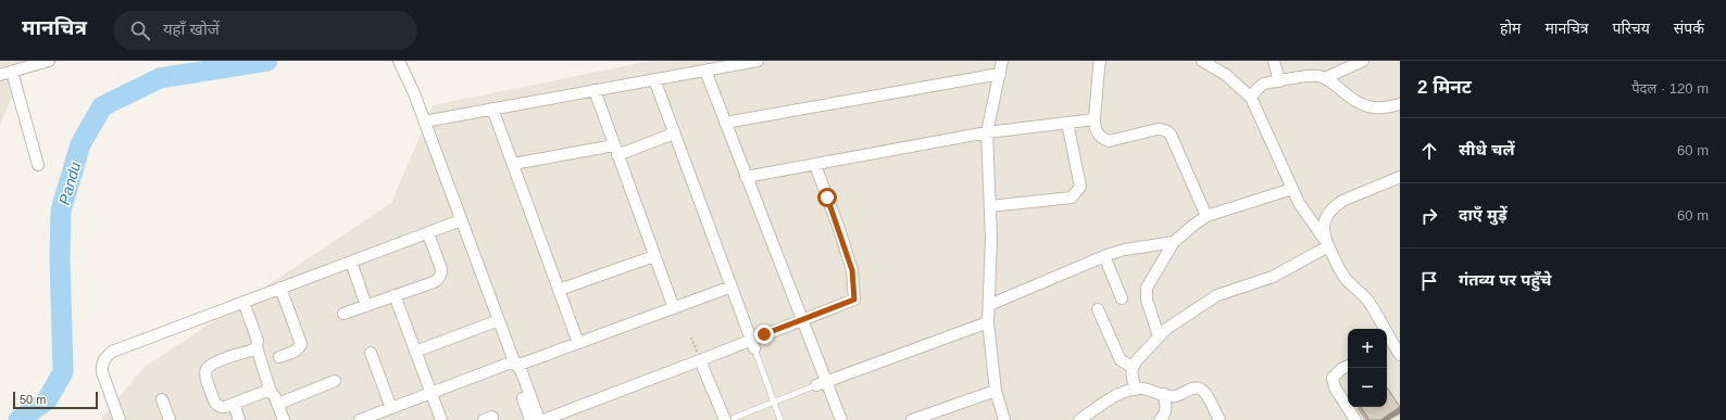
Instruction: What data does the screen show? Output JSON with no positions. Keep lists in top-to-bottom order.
{
  "water": ["Pandu"],
  "scale_bar": "50 m",
  "page": {
    "header": "मानचित्र",
    "search": "यहाँ खोजें",
    "nav": [
      "होम",
      "मानचित्र",
      "परिचय",
      "संपर्क"
    ],
    "heading": ["2 मिनट", "पैदल · 120 m"],
    "list": [
      ["सीधे चलें", "60 m"],
      ["दाएँ मुड़ें", "60 m"],
      "गंतव्य पर पहुँचे"
    ],
    "map_buttons": ["+", "−"],
    "scale": "50 m"
  }
}
